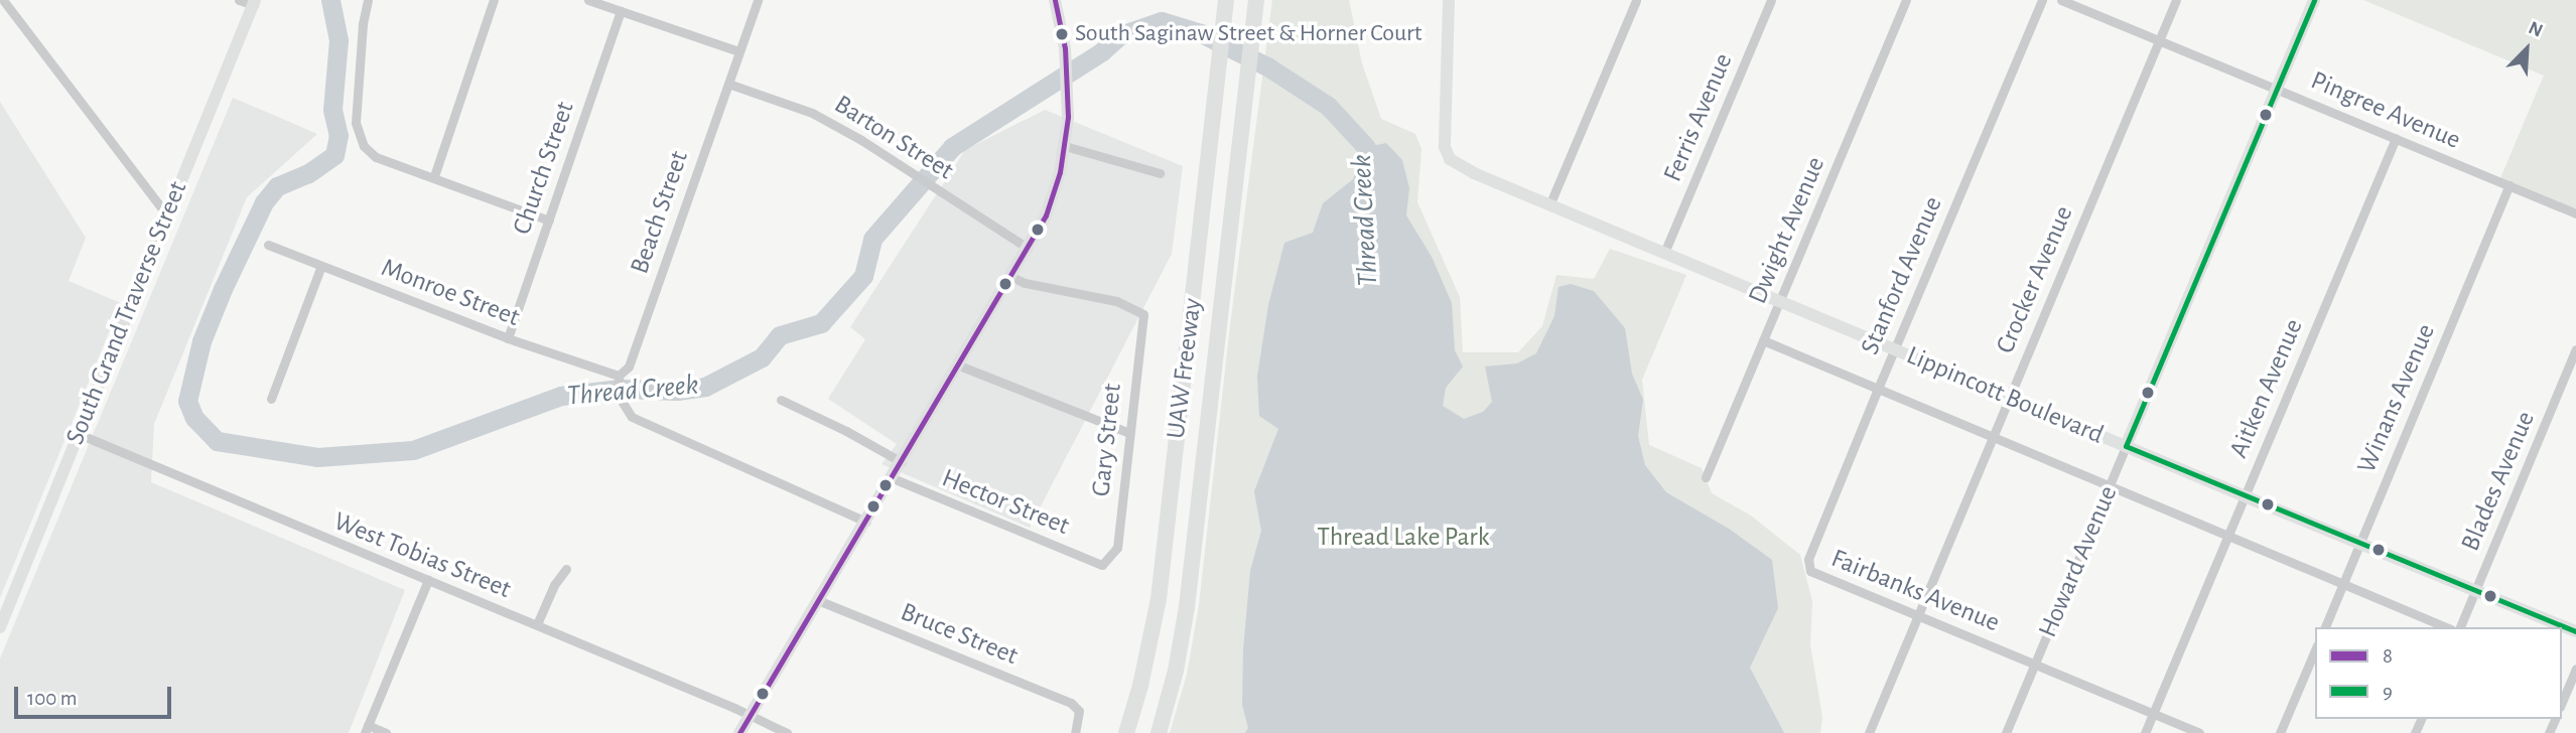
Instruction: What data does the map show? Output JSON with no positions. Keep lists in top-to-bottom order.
{
  "streets": {
    "highway": ["UAW Freeway"],
    "street": [
      "Pingree Avenue",
      "Ferris Avenue",
      "Barton Street",
      "Church Street",
      "Beach Street",
      "Dwight Avenue",
      "Stanford Avenue",
      "Crocker Avenue",
      "Monroe Street",
      "South Grand Traverse Street",
      "Aitken Avenue",
      "Lippincott Boulevard",
      "Winans Avenue",
      "Gary Street",
      "Blades Avenue",
      "Hector Street",
      "West Tobias Street",
      "Howard Avenue",
      "Fairbanks Avenue",
      "Bruce Street"
    ]
  },
  "crossings": [
    ["Pingree Avenue", "Crocker Avenue"],
    ["Pingree Avenue", "Aitken Avenue"],
    ["Pingree Avenue", "Winans Avenue"],
    ["Pingree Avenue", "Howard Avenue"],
    ["Ferris Avenue", "Lippincott Boulevard"],
    ["Barton Street", "Beach Street"],
    ["Church Street", "Monroe Street"],
    ["Beach Street", "Monroe Street"],
    ["Dwight Avenue", "Lippincott Boulevard"],
    ["Stanford Avenue", "Lippincott Boulevard"],
    ["Stanford Avenue", "Fairbanks Avenue"],
    ["Crocker Avenue", "Lippincott Boulevard"],
    ["Crocker Avenue", "Fairbanks Avenue"],
    ["South Grand Traverse Street", "West Tobias Street"],
    ["Aitken Avenue", "Lippincott Boulevard"],
    ["Aitken Avenue", "Fairbanks Avenue"],
    ["Lippincott Boulevard", "Winans Avenue"],
    ["Lippincott Boulevard", "Blades Avenue"],
    ["Lippincott Boulevard", "Howard Avenue"],
    ["Gary Street", "Hector Street"],
    ["Howard Avenue", "Fairbanks Avenue"]
  ],
  "water": ["Thread Creek"],
  "parks": ["Thread Lake Park"],
  "places": ["South Saginaw Street & Horner Court"],
  "lines": ["transit line 8", "transit line 9"],
  "legend": ["8", "9"],
  "scale_bar": "100 m",
  "north": "top right"
}
